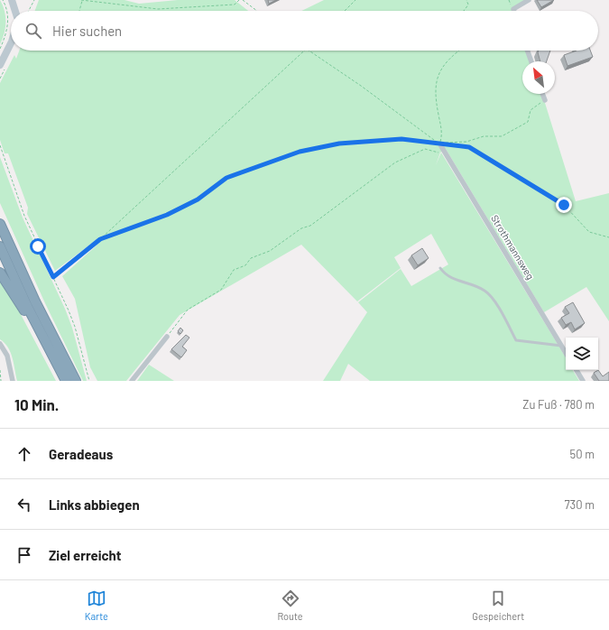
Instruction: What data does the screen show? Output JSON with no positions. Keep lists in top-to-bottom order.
{
  "streets": {
    "street": ["Strothmannsweg"]
  },
  "north": "top left",
  "page": {
    "search": "Hier suchen",
    "heading": ["10 Min.", "Zu Fuß · 780 m"],
    "list": [
      ["Geradeaus", "50 m"],
      ["Links abbiegen", "730 m"],
      "Ziel erreicht"
    ],
    "nav": ["Karte", "Route", "Gespeichert"]
  }
}
